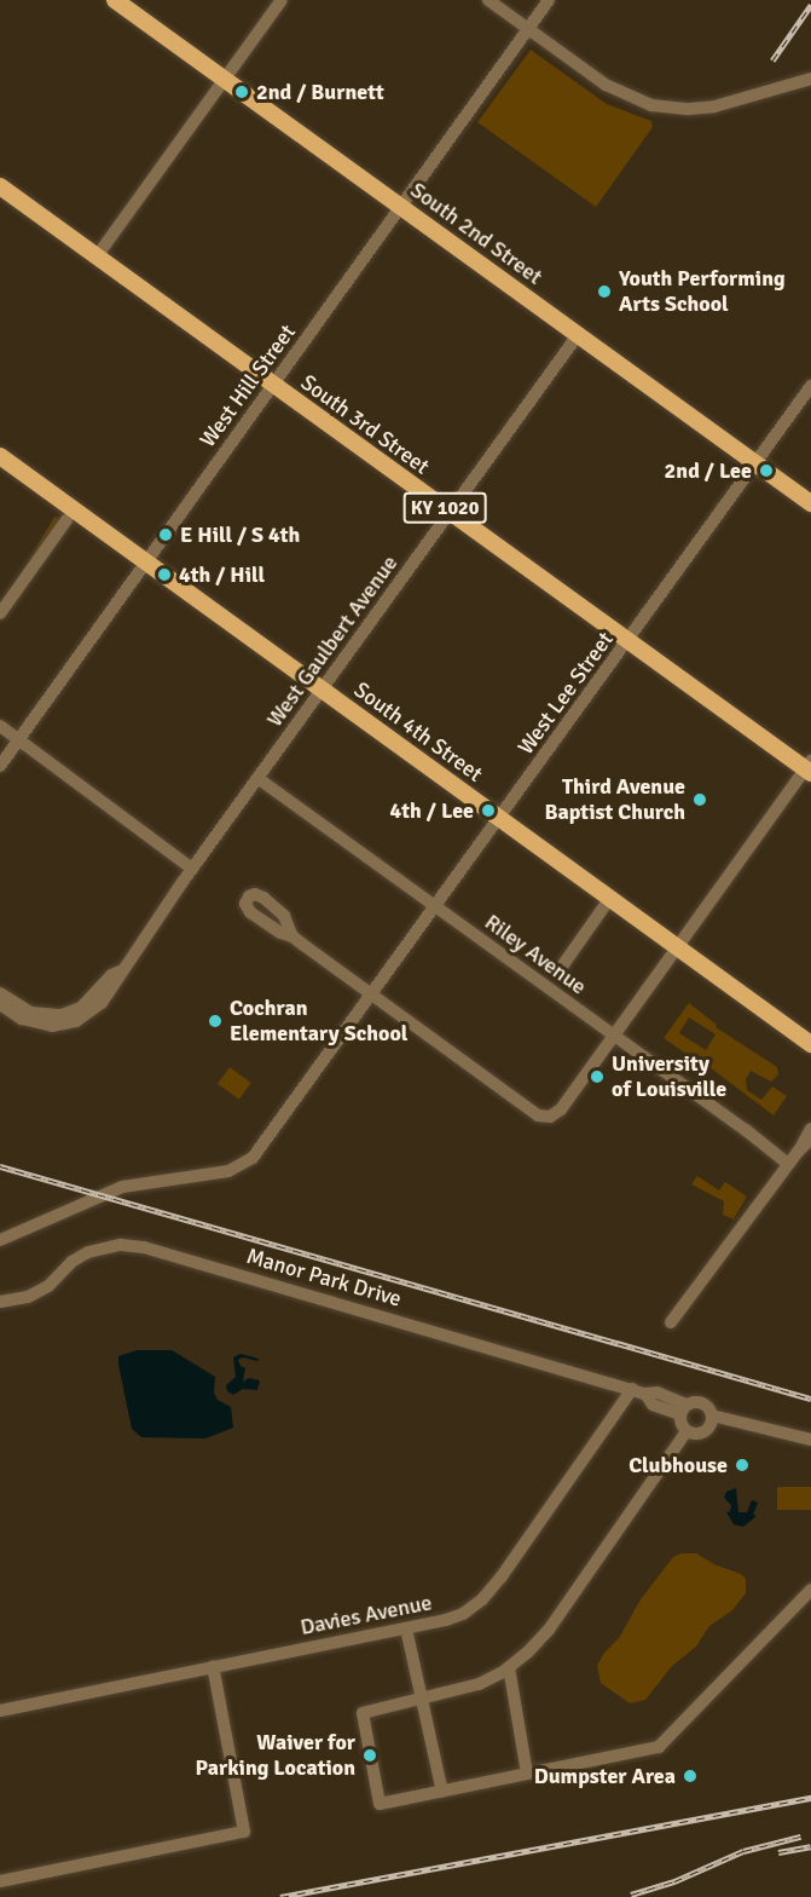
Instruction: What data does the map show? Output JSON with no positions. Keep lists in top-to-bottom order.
{
  "streets": {
    "main road": [
      "South 2nd Street",
      "South 3rd Street",
      "KY 1020",
      "South 4th Street"
    ],
    "street": [
      "West Hill Street",
      "West Gaulbert Avenue",
      "West Lee Street",
      "Riley Avenue",
      "Manor Park Drive",
      "Davies Avenue"
    ]
  },
  "crossings": [
    ["South 2nd Street", "West Hill Street"],
    ["South 2nd Street", "West Gaulbert Avenue"],
    ["South 2nd Street", "West Lee Street"],
    ["West Hill Street", "South 3rd Street"],
    ["West Hill Street", "South 4th Street"],
    ["South 3rd Street", "West Gaulbert Avenue"],
    ["South 3rd Street", "West Lee Street"],
    ["West Gaulbert Avenue", "South 4th Street"],
    ["West Gaulbert Avenue", "Riley Avenue"],
    ["West Lee Street", "South 4th Street"],
    ["West Lee Street", "Riley Avenue"],
    ["Manor Park Drive", "Davies Avenue"]
  ],
  "places": [
    "2nd / Burnett",
    "Youth Performing Arts School",
    "2nd / Lee",
    "E Hill / S 4th",
    "4th / Hill",
    "Third Avenue Baptist Church",
    "4th / Lee",
    "Cochran Elementary School",
    "University of Louisville",
    "Clubhouse",
    "Waiver for Parking Location",
    "Dumpster Area"
  ]
}
